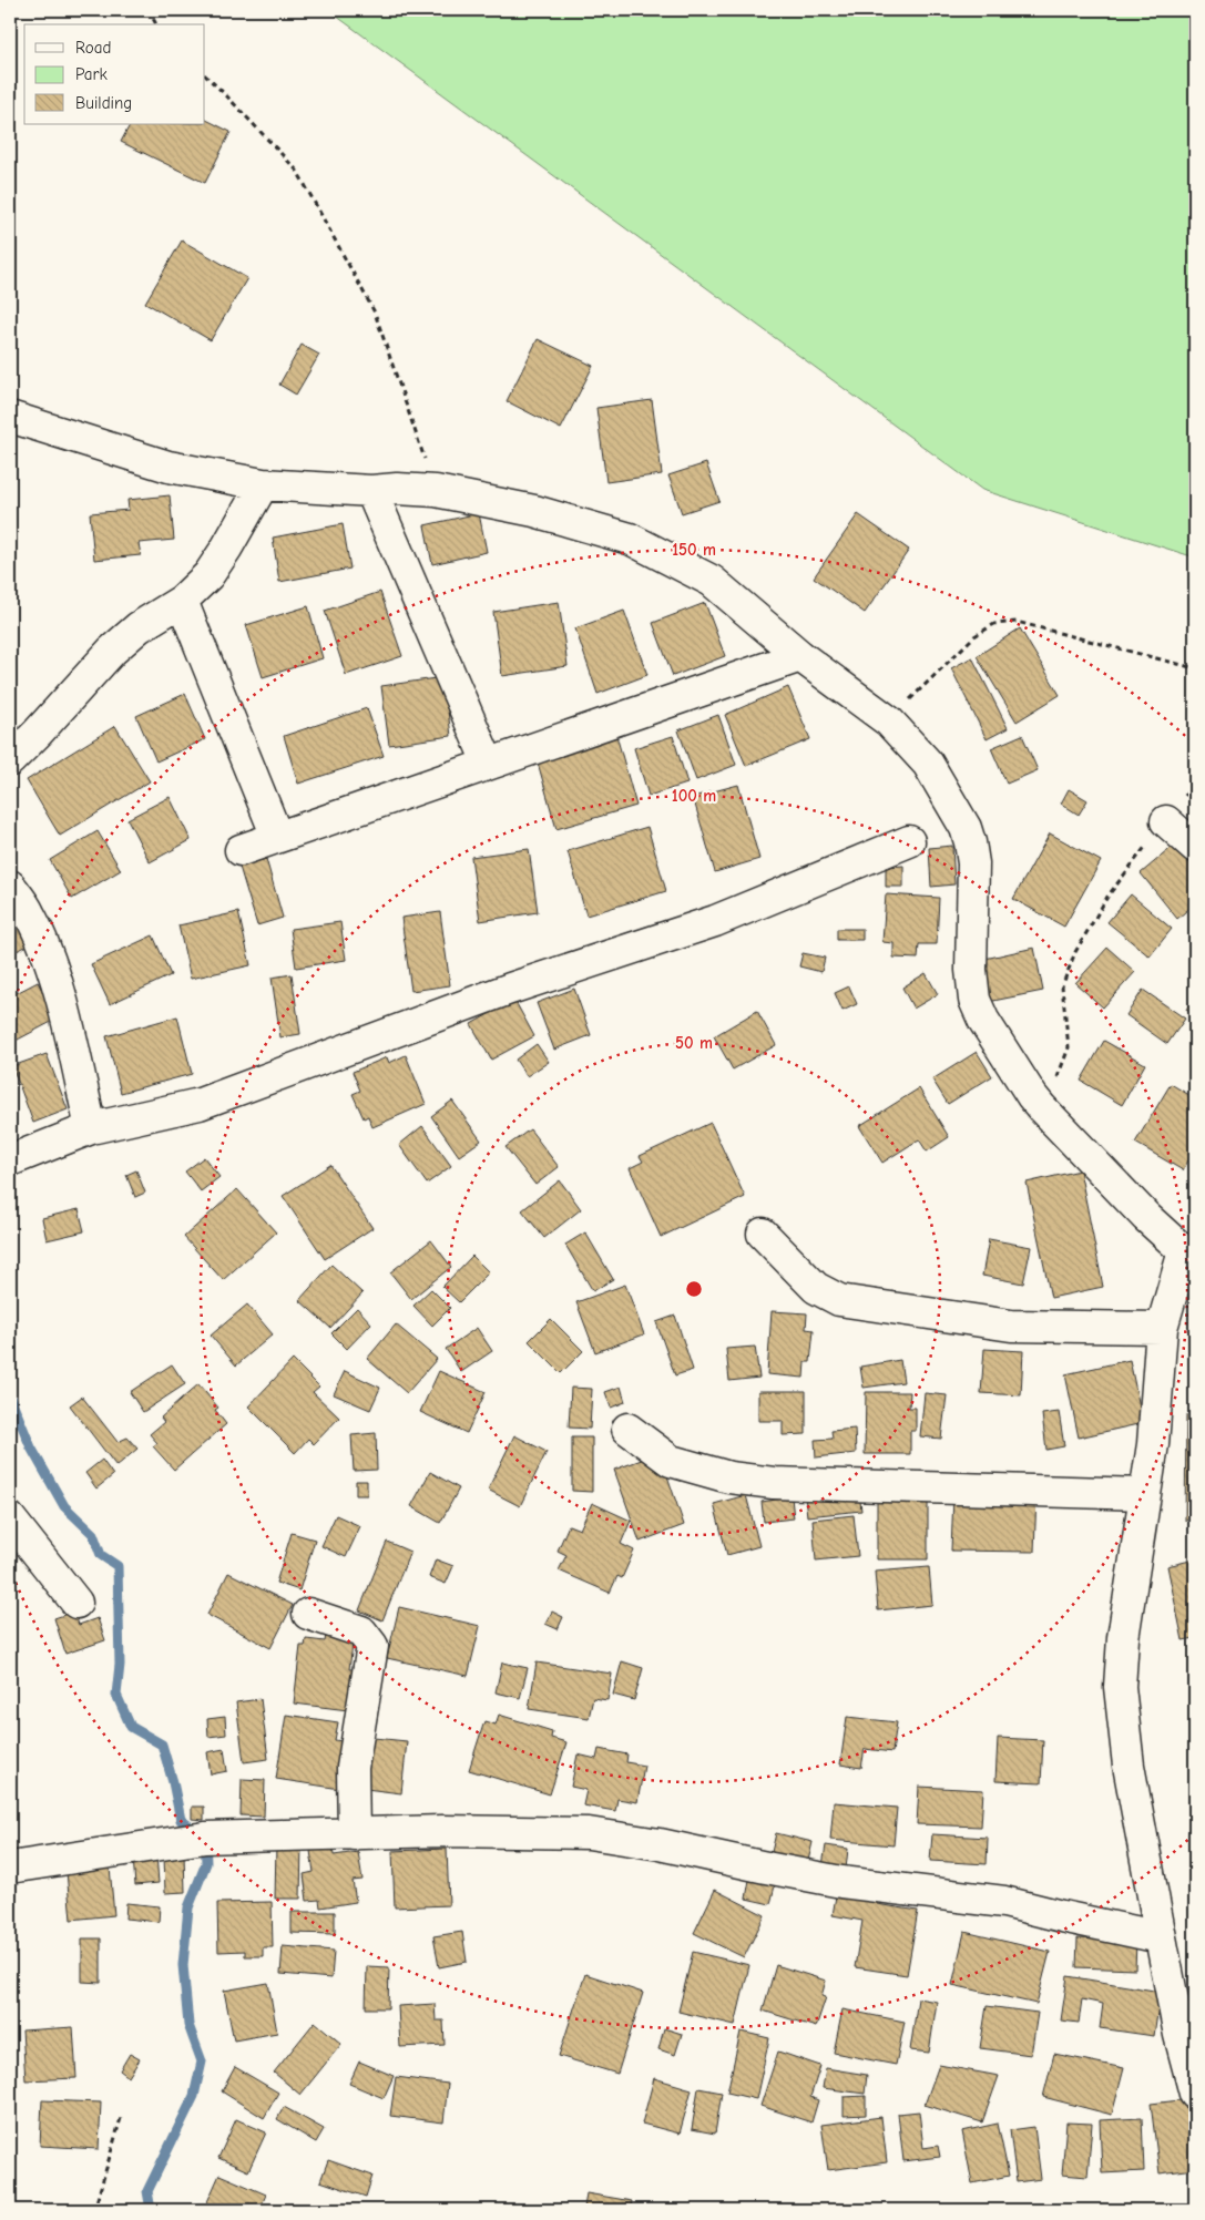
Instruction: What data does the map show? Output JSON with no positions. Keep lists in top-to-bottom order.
{
  "legend": ["Road", "Park", "Building"],
  "rings": ["150 m", "100 m", "50 m"]
}
